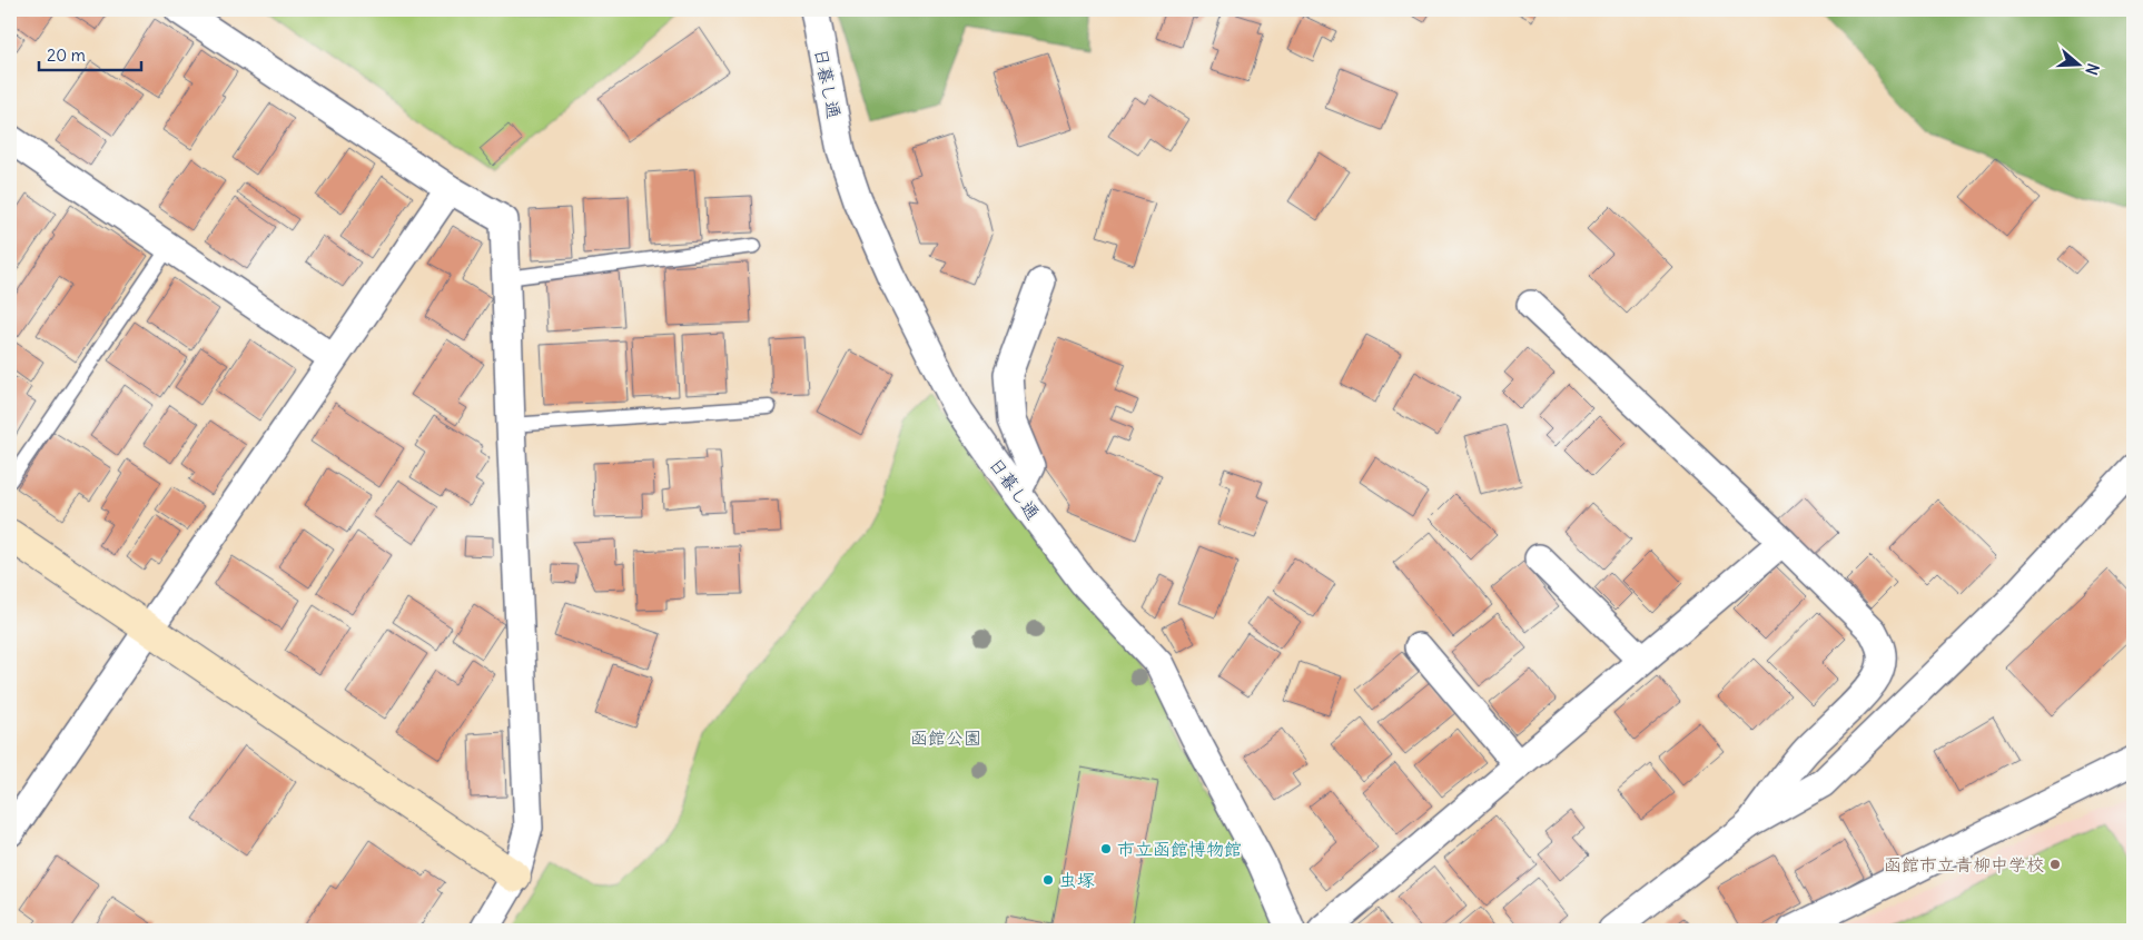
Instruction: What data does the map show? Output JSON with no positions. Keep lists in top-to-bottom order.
{
  "streets": {
    "street": ["日暮し通"]
  },
  "parks": ["函館公園"],
  "places": ["市立函館博物館", "函館市立青柳中学校", "虫塚"],
  "scale_bar": "20 m",
  "north": "right"
}
